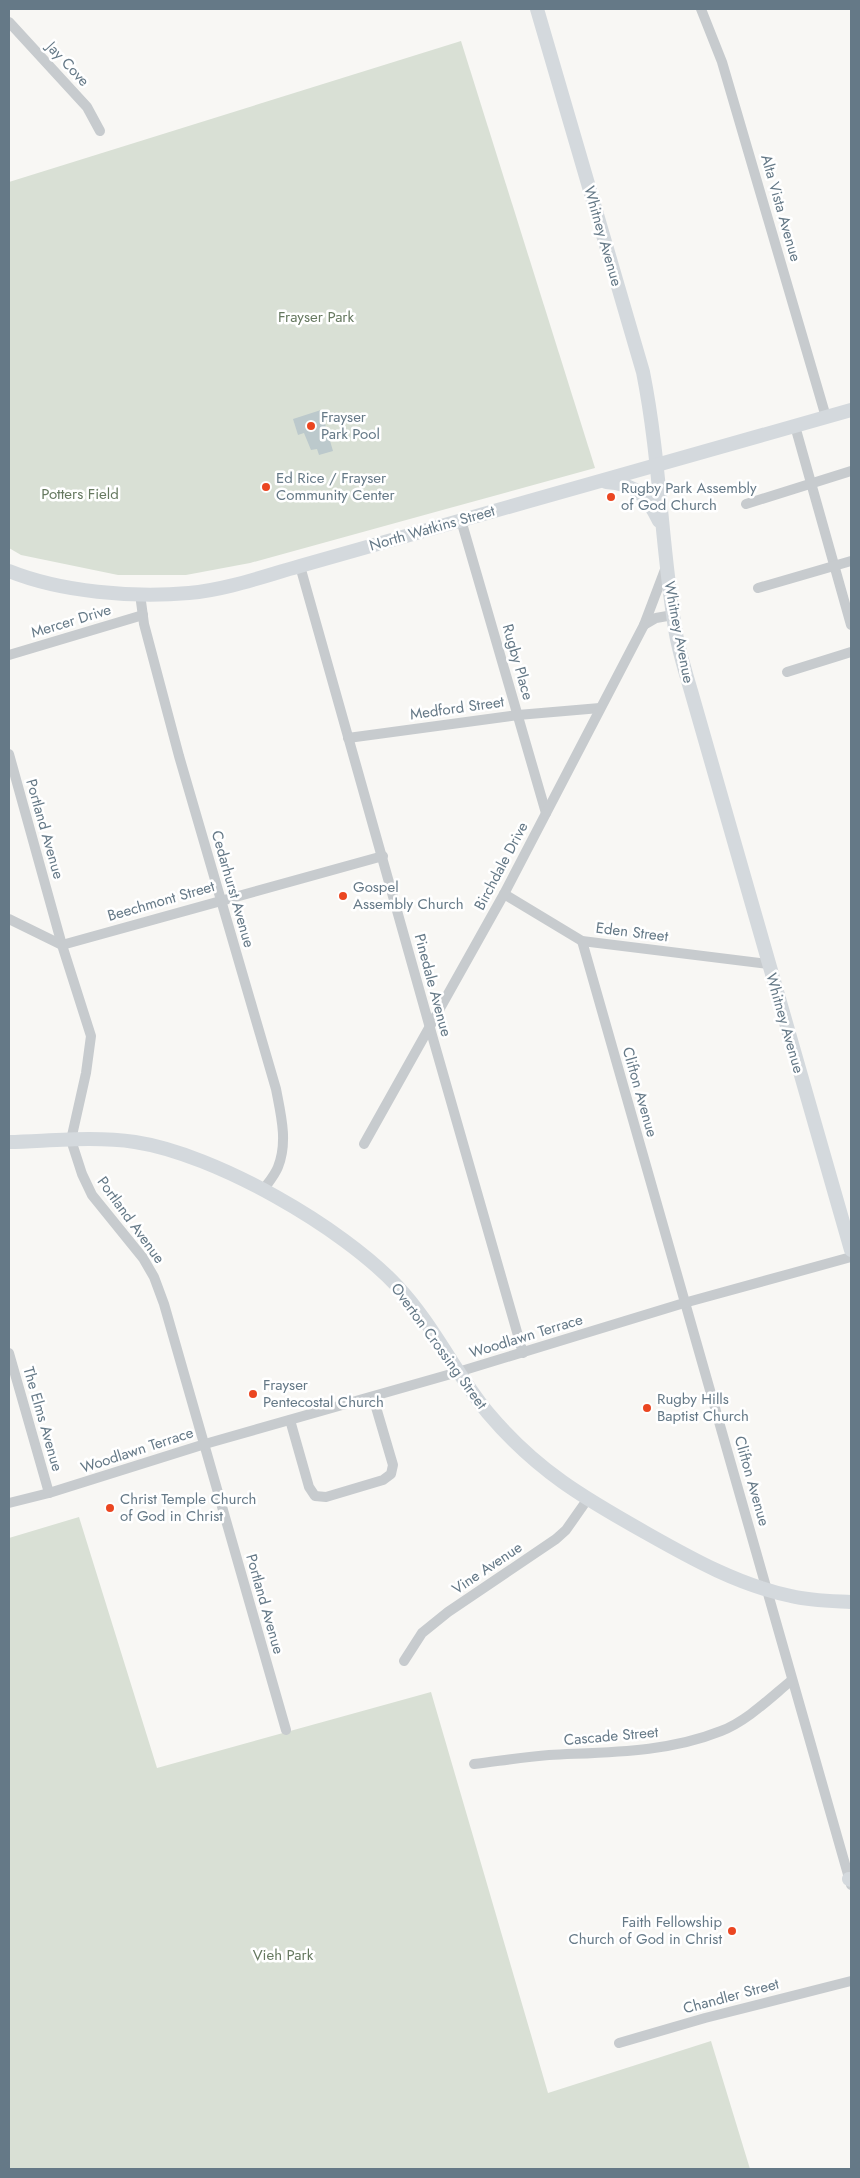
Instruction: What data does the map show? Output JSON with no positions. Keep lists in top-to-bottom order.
{
  "streets": {
    "main road": ["Whitney Avenue", "North Watkins Street", "Overton Crossing Street"],
    "street": [
      "Jay Cove",
      "Alta Vista Avenue",
      "Mercer Drive",
      "Rugby Place",
      "Medford Street",
      "Portland Avenue",
      "Birchdale Drive",
      "Cedarhurst Avenue",
      "Beechmont Street",
      "Eden Street",
      "Pinedale Avenue",
      "Clifton Avenue",
      "Woodlawn Terrace",
      "The Elms Avenue",
      "Vine Avenue",
      "Cascade Street",
      "Chandler Street"
    ]
  },
  "crossings": [
    ["Alta Vista Avenue", "North Watkins Street"],
    ["Whitney Avenue", "North Watkins Street"],
    ["Whitney Avenue", "Birchdale Drive"],
    ["Whitney Avenue", "Eden Street"],
    ["North Watkins Street", "Rugby Place"],
    ["North Watkins Street", "Cedarhurst Avenue"],
    ["North Watkins Street", "Pinedale Avenue"],
    ["Mercer Drive", "Cedarhurst Avenue"],
    ["Rugby Place", "Medford Street"],
    ["Rugby Place", "Birchdale Drive"],
    ["Medford Street", "Birchdale Drive"],
    ["Medford Street", "Pinedale Avenue"],
    ["Portland Avenue", "Beechmont Street"],
    ["Portland Avenue", "Woodlawn Terrace"],
    ["Portland Avenue", "Overton Crossing Street"],
    ["Birchdale Drive", "Eden Street"],
    ["Birchdale Drive", "Pinedale Avenue"],
    ["Cedarhurst Avenue", "Beechmont Street"],
    ["Cedarhurst Avenue", "Overton Crossing Street"],
    ["Beechmont Street", "Pinedale Avenue"],
    ["Eden Street", "Clifton Avenue"],
    ["Pinedale Avenue", "Woodlawn Terrace"],
    ["Clifton Avenue", "Woodlawn Terrace"],
    ["Clifton Avenue", "Overton Crossing Street"],
    ["Clifton Avenue", "Cascade Street"],
    ["Woodlawn Terrace", "Overton Crossing Street"],
    ["Woodlawn Terrace", "The Elms Avenue"],
    ["Overton Crossing Street", "Vine Avenue"]
  ],
  "parks": ["Frayser Park", "Potters Field", "Vieh Park"],
  "places": [
    "Frayser Park Pool",
    "Ed Rice / Frayser Community Center",
    "Rugby Park Assembly of God Church",
    "Gospel Assembly Church",
    "Frayser Pentecostal Church",
    "Rugby Hills Baptist Church",
    "Christ Temple Church of God in Christ",
    "Faith Fellowship Church of God in Christ"
  ]
}
